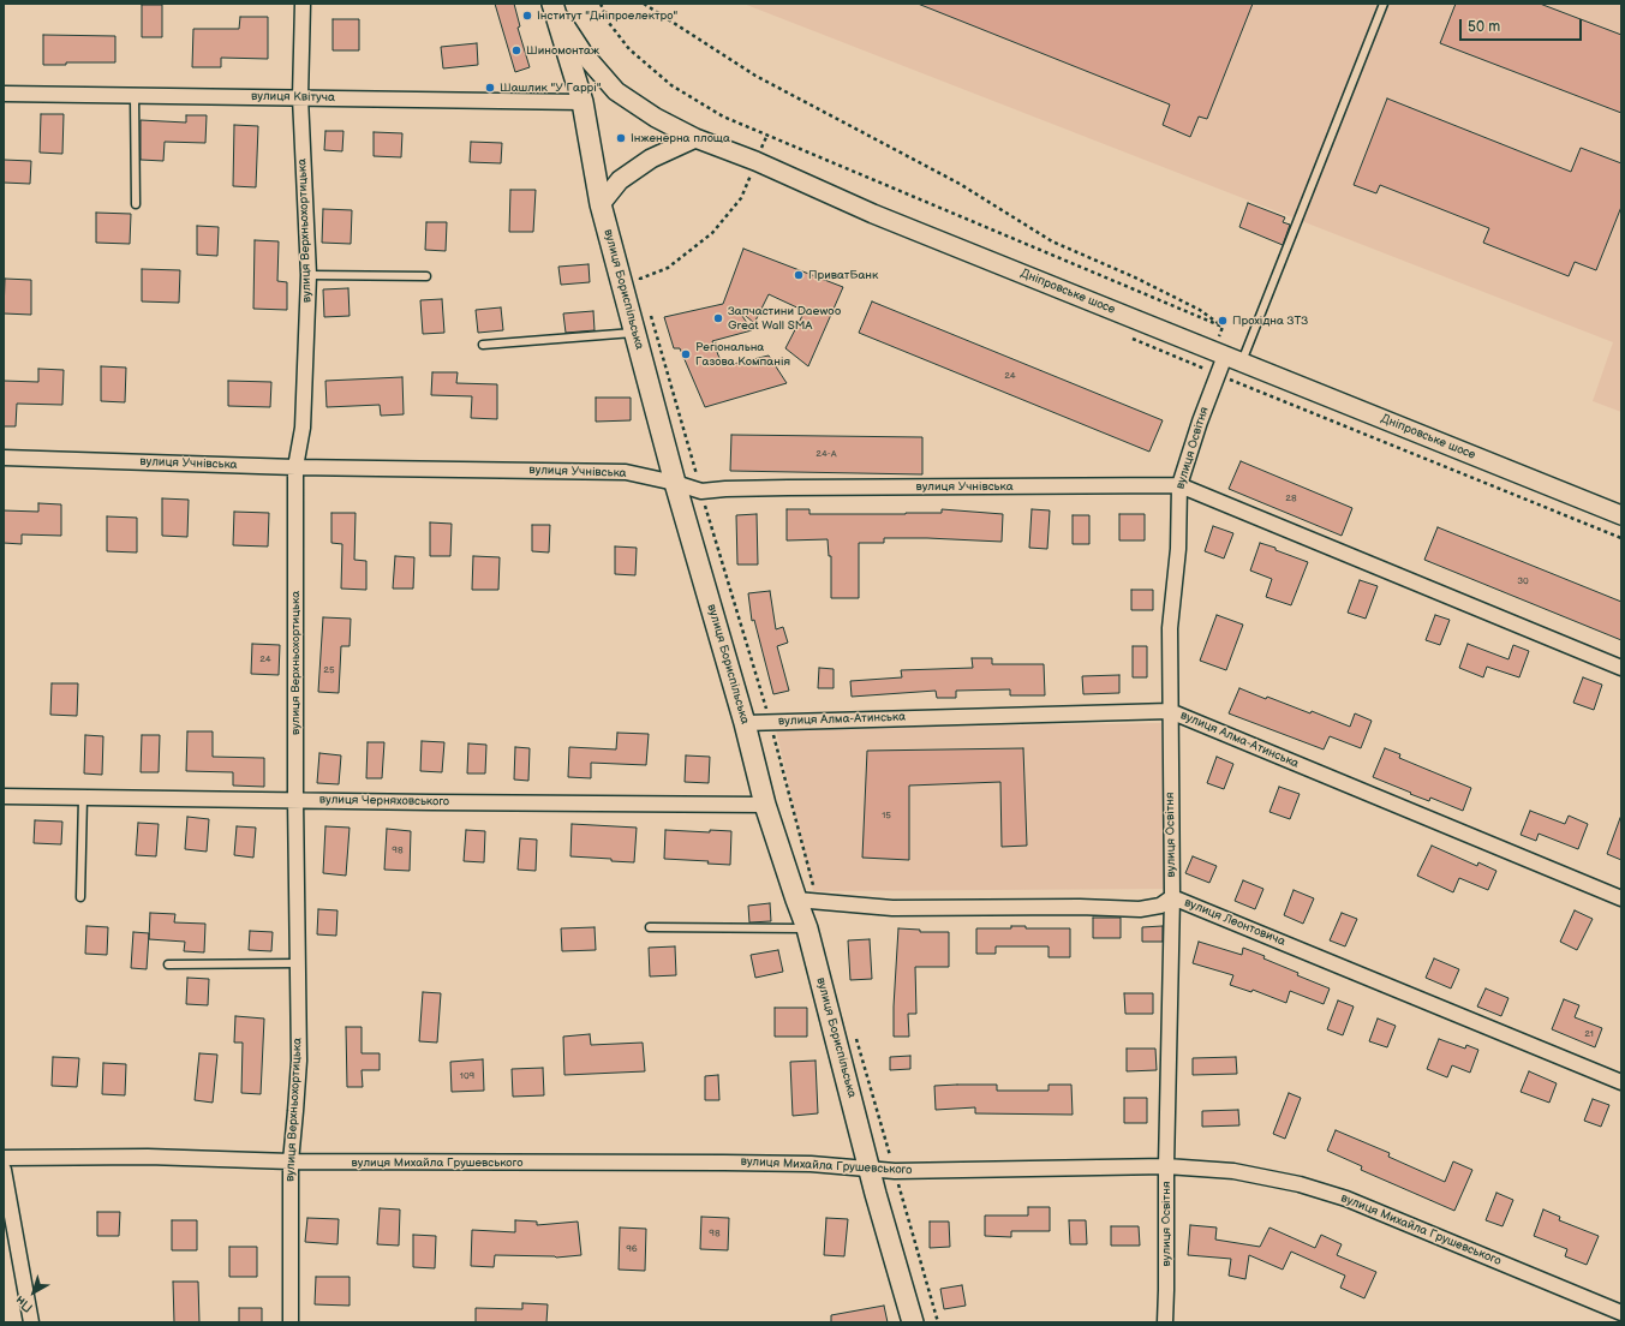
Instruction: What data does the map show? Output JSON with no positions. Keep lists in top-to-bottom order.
{
  "streets": {
    "main road": ["вулиця Бориспільська"],
    "street": [
      "вулиця Квітуча",
      "вулиця Верхньохортицька",
      "Дніпровське шосе",
      "вулиця Освітня",
      "вулиця Учнівська",
      "вулиця Алма-Атинська",
      "вулиця Черняховського",
      "вулиця Леонтовича",
      "вулиця Михайла Грушевського"
    ]
  },
  "crossings": [
    ["вулиця Квітуча", "вулиця Верхньохортицька"],
    ["вулиця Квітуча", "вулиця Бориспільська"],
    ["вулиця Верхньохортицька", "вулиця Учнівська"],
    ["вулиця Верхньохортицька", "вулиця Черняховського"],
    ["вулиця Верхньохортицька", "вулиця Михайла Грушевського"],
    ["вулиця Бориспільська", "Дніпровське шосе"],
    ["вулиця Бориспільська", "вулиця Учнівська"],
    ["вулиця Бориспільська", "вулиця Алма-Атинська"],
    ["вулиця Бориспільська", "вулиця Черняховського"],
    ["вулиця Бориспільська", "вулиця Леонтовича"],
    ["вулиця Бориспільська", "вулиця Михайла Грушевського"],
    ["Дніпровське шосе", "вулиця Освітня"],
    ["вулиця Освітня", "вулиця Учнівська"],
    ["вулиця Освітня", "вулиця Алма-Атинська"],
    ["вулиця Освітня", "вулиця Леонтовича"],
    ["вулиця Освітня", "вулиця Михайла Грушевського"]
  ],
  "places": [
    "Інститут \"Дніпроелектро\"",
    "Шиномонтаж",
    "Шашлик \"У Гаррі\"",
    "Інженерна площа",
    "ПриватБанк",
    "Запчастини Daewoo Great Wall SMA",
    "Прохідна ЗТЗ",
    "Регіональна Газова Компанія"
  ],
  "house_numbers": [
    "24",
    "24-А",
    "28",
    "30",
    "24",
    "25",
    "15",
    "98",
    "21",
    "109",
    "98",
    "96"
  ],
  "scale_bar": "50 m",
  "north": "bottom left"
}
